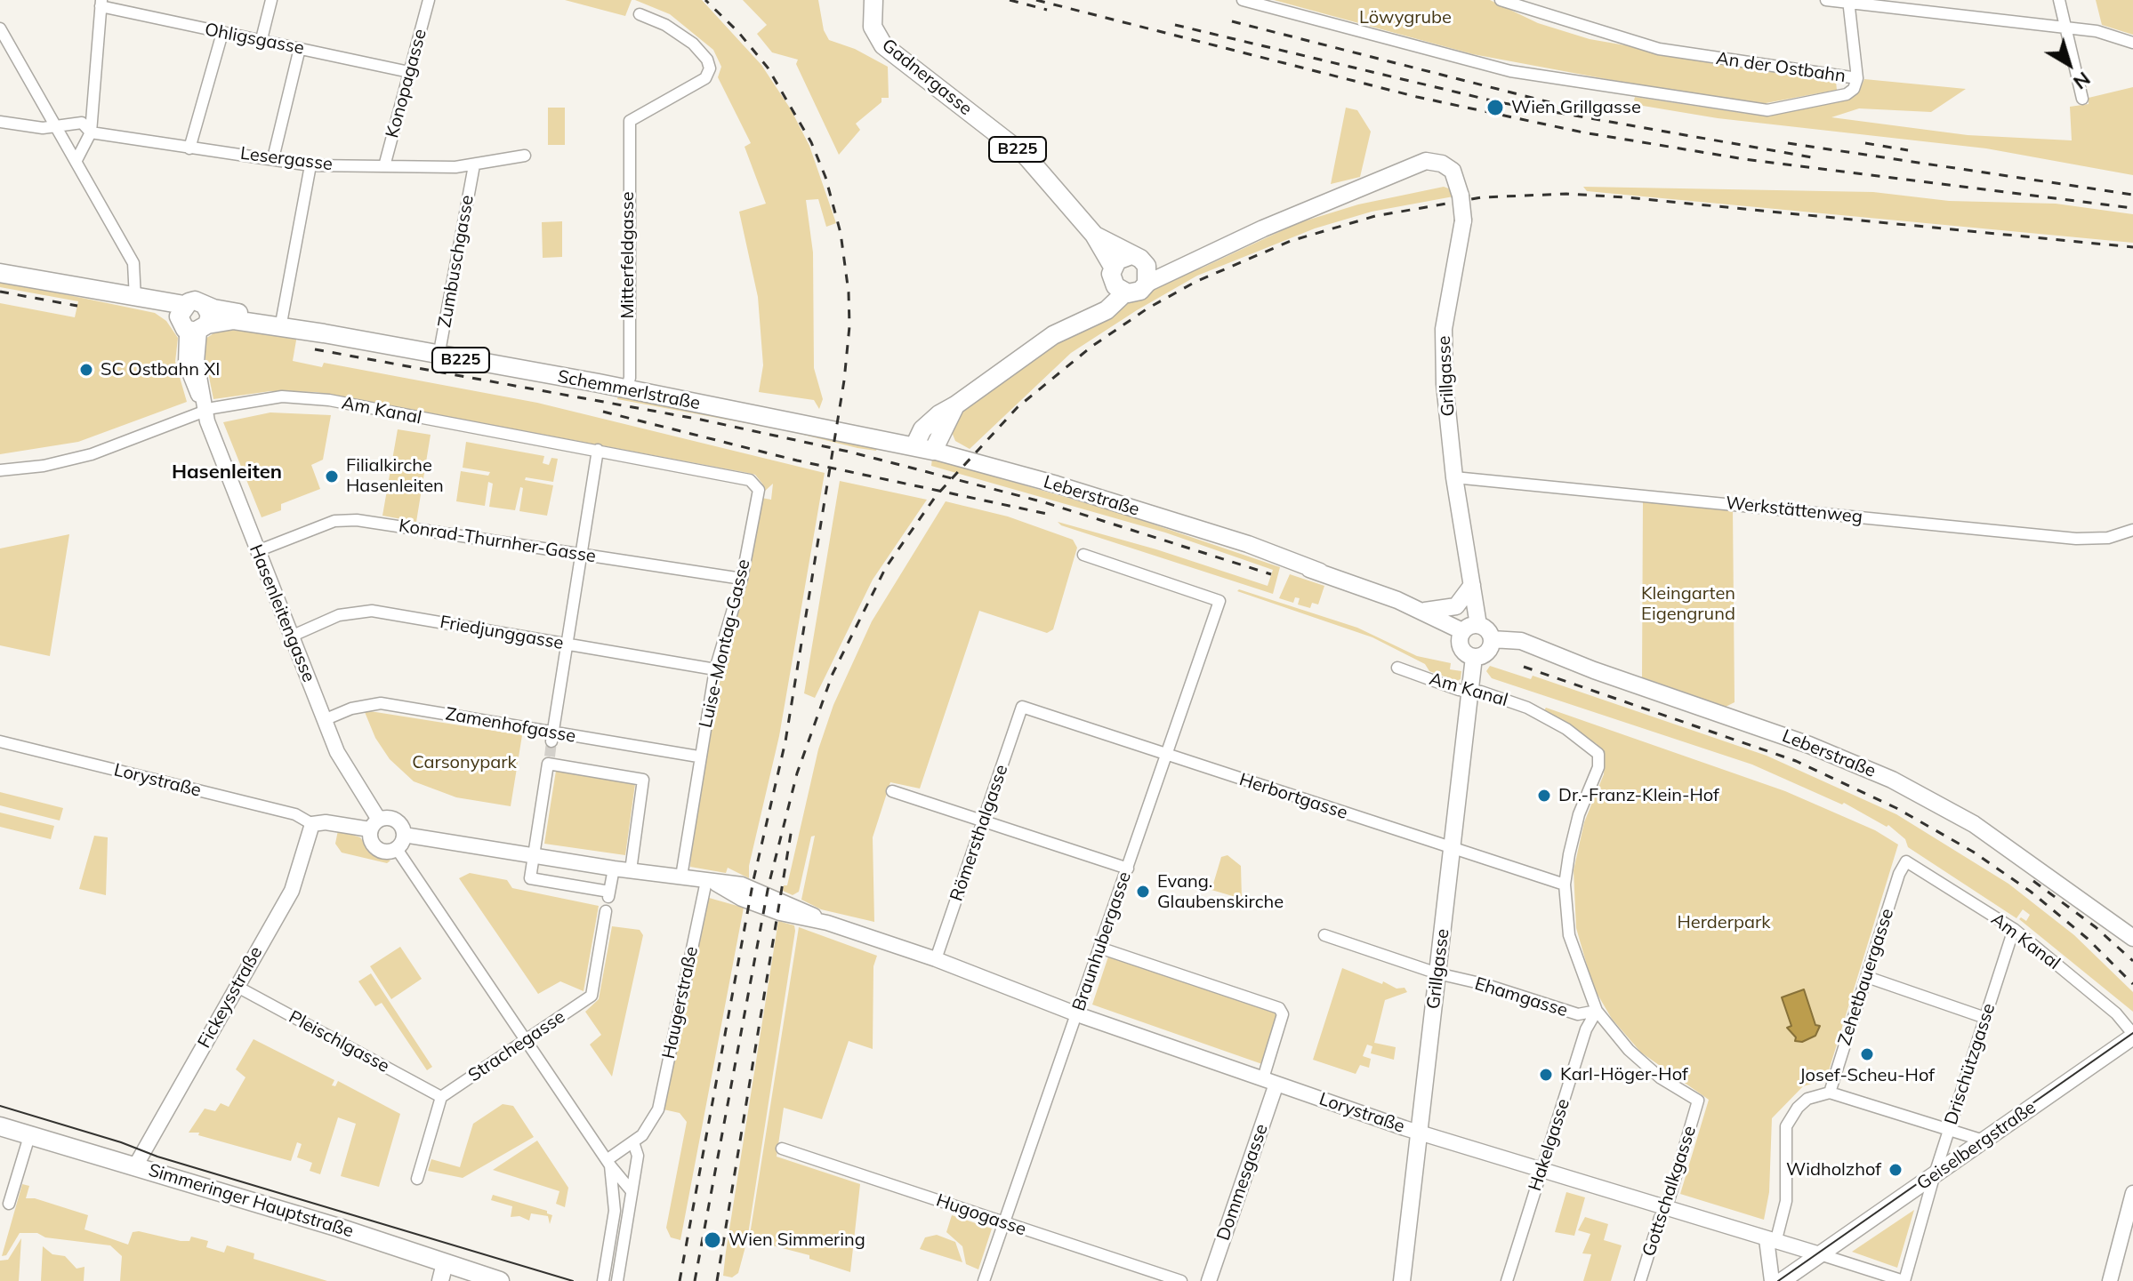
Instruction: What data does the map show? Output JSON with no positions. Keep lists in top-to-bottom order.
{
  "streets": {
    "main road": [
      "Gadnergasse",
      "B225",
      "Grillgasse",
      "Schemmerlstraße",
      "Leberstraße",
      "Geiselbergstraße",
      "Simmeringer Hauptstraße"
    ],
    "street": [
      "Ohligsgasse",
      "An der Ostbahn",
      "Konopagasse",
      "Lesergasse",
      "Mitterfeldgasse",
      "Zumbuschgasse",
      "Am Kanal",
      "Werkstättenweg",
      "Konrad-Thurnher-Gasse",
      "Hasenleitengasse",
      "Friedjunggasse",
      "Luise-Montag-Gasse",
      "Zamenhofgasse",
      "Lorystraße",
      "Herbortgasse",
      "Römersthalgasse",
      "Braunhubergasse",
      "Zehetbauergasse",
      "Fickeysstraße",
      "Ehamgasse",
      "Haugerstraße",
      "Pleischlgasse",
      "Strachegasse",
      "Drischützgasse",
      "Hakelgasse",
      "Dommesgasse",
      "Gottschalkgasse",
      "Hugogasse"
    ]
  },
  "crossings": [
    ["Ohligsgasse", "Konopagasse"],
    ["Gadnergasse", "Grillgasse"],
    ["Konopagasse", "Lesergasse"],
    ["Lesergasse", "Zumbuschgasse"],
    ["Mitterfeldgasse", "Schemmerlstraße"],
    ["Zumbuschgasse", "Schemmerlstraße"],
    ["Grillgasse", "Am Kanal"],
    ["Grillgasse", "Leberstraße"],
    ["Grillgasse", "Werkstättenweg"],
    ["Grillgasse", "Lorystraße"],
    ["Grillgasse", "Herbortgasse"],
    ["Grillgasse", "Ehamgasse"],
    ["Schemmerlstraße", "Leberstraße"],
    ["Schemmerlstraße", "Hasenleitengasse"],
    ["Am Kanal", "Hasenleitengasse"],
    ["Am Kanal", "Luise-Montag-Gasse"],
    ["Am Kanal", "Herbortgasse"],
    ["Am Kanal", "Zehetbauergasse"],
    ["Am Kanal", "Drischützgasse"],
    ["Am Kanal", "Geiselbergstraße"],
    ["Konrad-Thurnher-Gasse", "Hasenleitengasse"],
    ["Konrad-Thurnher-Gasse", "Luise-Montag-Gasse"],
    ["Hasenleitengasse", "Friedjunggasse"],
    ["Hasenleitengasse", "Zamenhofgasse"],
    ["Hasenleitengasse", "Lorystraße"],
    ["Friedjunggasse", "Luise-Montag-Gasse"],
    ["Luise-Montag-Gasse", "Zamenhofgasse"],
    ["Luise-Montag-Gasse", "Lorystraße"],
    ["Lorystraße", "Römersthalgasse"],
    ["Lorystraße", "Braunhubergasse"],
    ["Lorystraße", "Fickeysstraße"],
    ["Lorystraße", "Haugerstraße"],
    ["Lorystraße", "Drischützgasse"],
    ["Lorystraße", "Hakelgasse"],
    ["Lorystraße", "Geiselbergstraße"],
    ["Lorystraße", "Dommesgasse"],
    ["Lorystraße", "Gottschalkgasse"],
    ["Herbortgasse", "Römersthalgasse"],
    ["Herbortgasse", "Braunhubergasse"],
    ["Braunhubergasse", "Dommesgasse"],
    ["Braunhubergasse", "Hugogasse"],
    ["Fickeysstraße", "Pleischlgasse"],
    ["Fickeysstraße", "Simmeringer Hauptstraße"],
    ["Ehamgasse", "Hakelgasse"],
    ["Ehamgasse", "Gottschalkgasse"],
    ["Pleischlgasse", "Strachegasse"],
    ["Drischützgasse", "Geiselbergstraße"],
    ["Hakelgasse", "Gottschalkgasse"]
  ],
  "districts": ["Hasenleiten"],
  "parks": [
    "Löwygrube",
    "Kleingarten Eigengrund",
    "Carsonypark",
    "Herderpark"
  ],
  "places": [
    "Wien Grillgasse",
    "SC Ostbahn XI",
    "Filialkirche Hasenleiten",
    "Dr.-Franz-Klein-Hof",
    "Evang. Glaubenskirche",
    "Josef-Scheu-Hof",
    "Karl-Höger-Hof",
    "Widholzhof",
    "Wien Simmering"
  ],
  "north": "bottom right"
}
